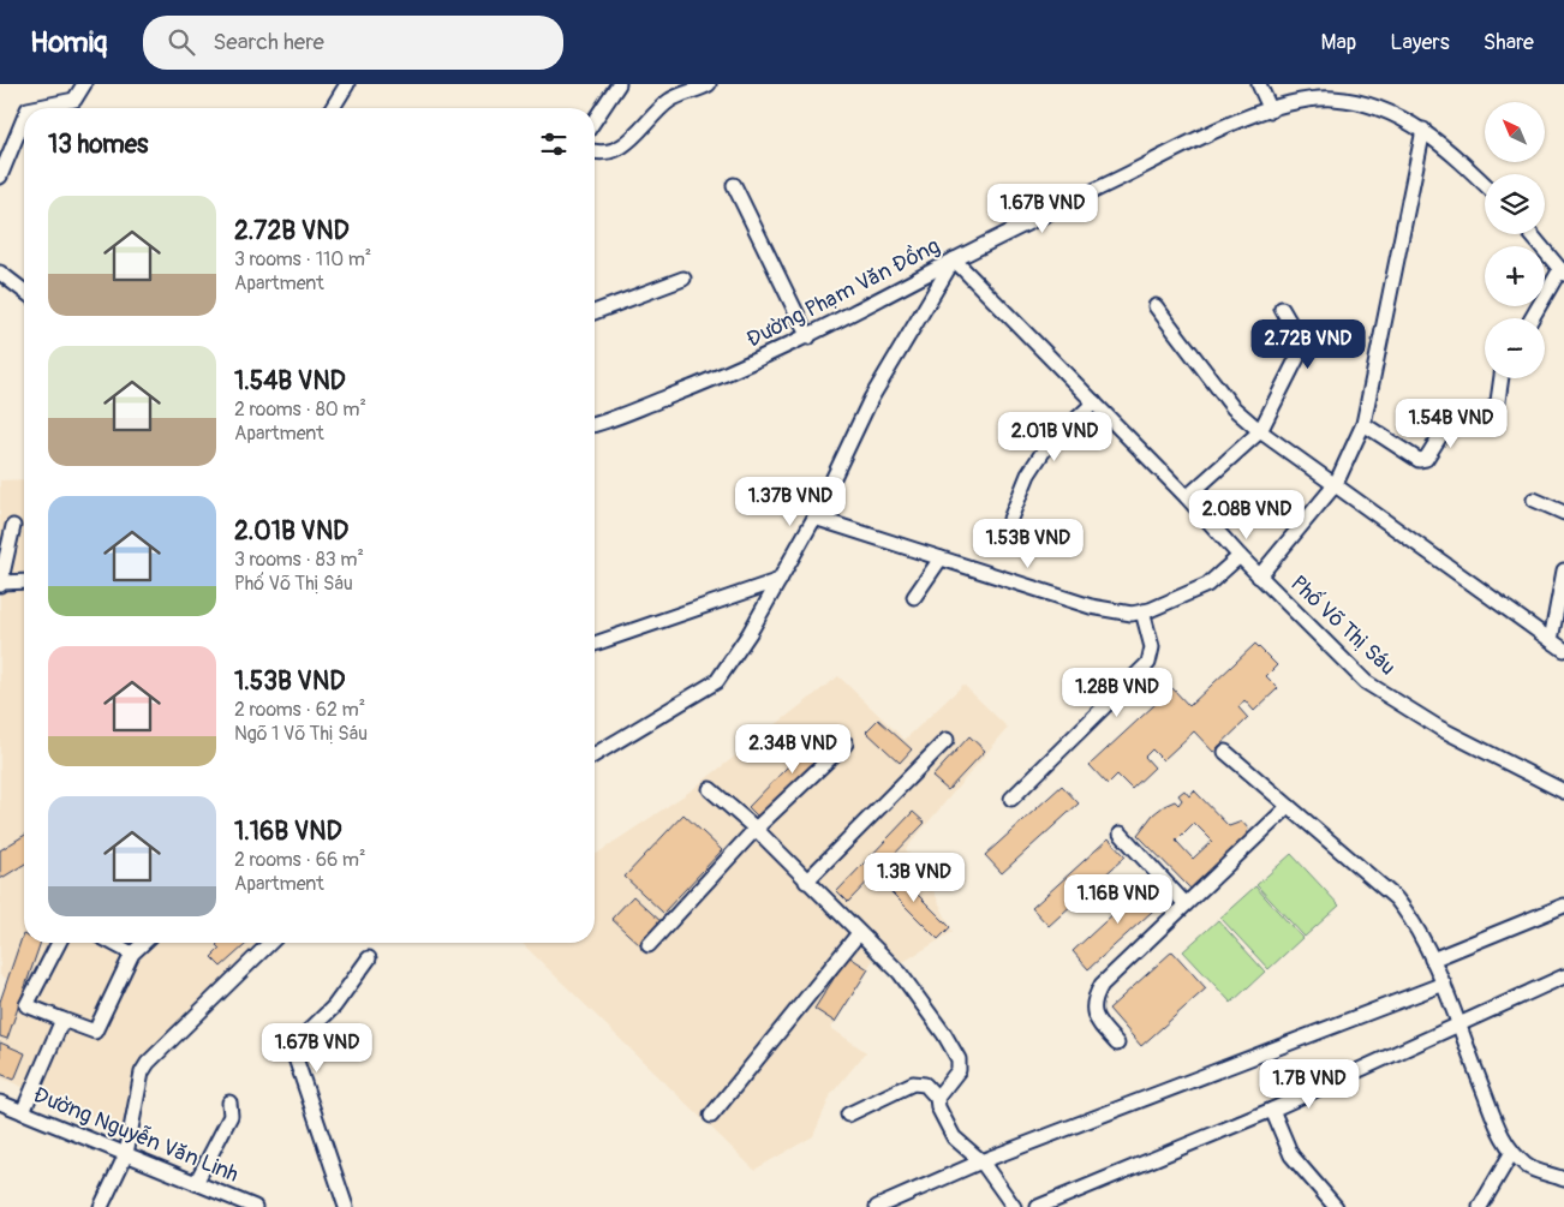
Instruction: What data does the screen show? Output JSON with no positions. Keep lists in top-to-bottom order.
{
  "streets": {
    "street": ["Đường Phạm Văn Đồng", "Phố Võ Thị Sáu", "Đường Nguyễn Văn Linh"]
  },
  "crossings": [
    ["Đường Phạm Văn Đồng", "Phố Võ Thị Sáu"]
  ],
  "north": "top left",
  "page": {
    "header": "Homiq",
    "search": "Search here",
    "nav": ["Map", "Layers", "Share"],
    "map_buttons": ["+", "−"],
    "heading": "13 homes",
    "list": [
      {
        "name": "2.72B VND",
        "note": "3 rooms · 110 m² · Apartment"
      },
      {
        "name": "1.54B VND",
        "note": "2 rooms · 80 m² · Apartment"
      },
      {
        "name": "2.01B VND",
        "note": "3 rooms · 83 m² · Phố Võ Thị Sáu"
      },
      {
        "name": "1.53B VND",
        "note": "2 rooms · 62 m² · Ngõ 1 Võ Thị Sáu"
      },
      {
        "name": "1.16B VND",
        "note": "2 rooms · 66 m² · Apartment"
      }
    ],
    "price": [
      "1.67B VND",
      "2.72B VND",
      "1.54B VND",
      "2.01B VND",
      "1.37B VND",
      "2.08B VND",
      "1.53B VND",
      "1.28B VND",
      "2.34B VND",
      "1.3B VND",
      "1.16B VND",
      "1.67B VND",
      "1.7B VND"
    ]
  }
}
